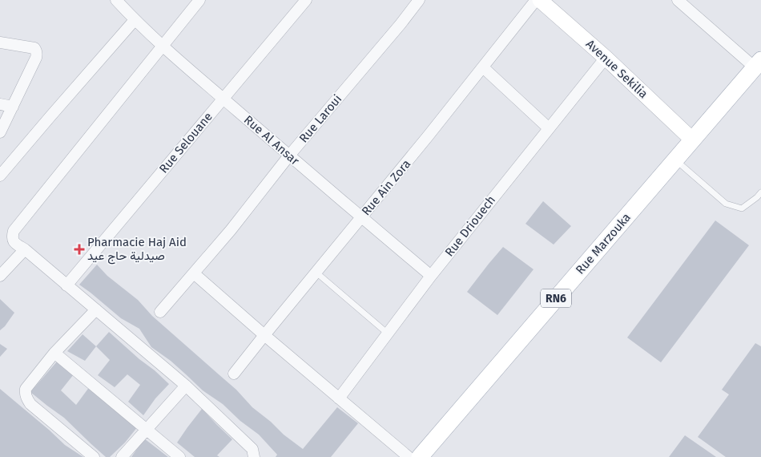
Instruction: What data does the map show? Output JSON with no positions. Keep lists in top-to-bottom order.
{
  "streets": {
    "main road": ["Avenue Sekilia", "Rue Marzouka", "RN6"],
    "street": [
      "Rue Laroui",
      "Rue Al Ansar",
      "Rue Selouane",
      "Rue Ain Zora",
      "Rue Driouech"
    ]
  },
  "crossings": [
    ["Avenue Sekilia", "Rue Driouech"],
    ["Avenue Sekilia", "Rue Marzouka"],
    ["Avenue Sekilia", "RN6"],
    ["Rue Laroui", "Rue Al Ansar"],
    ["Rue Al Ansar", "Rue Selouane"],
    ["Rue Al Ansar", "Rue Ain Zora"],
    ["Rue Al Ansar", "Rue Driouech"],
    ["Rue Marzouka", "RN6"]
  ],
  "places": {
    "health": ["Pharmacie Haj Aid صيدلية حاج عيد"]
  }
}
